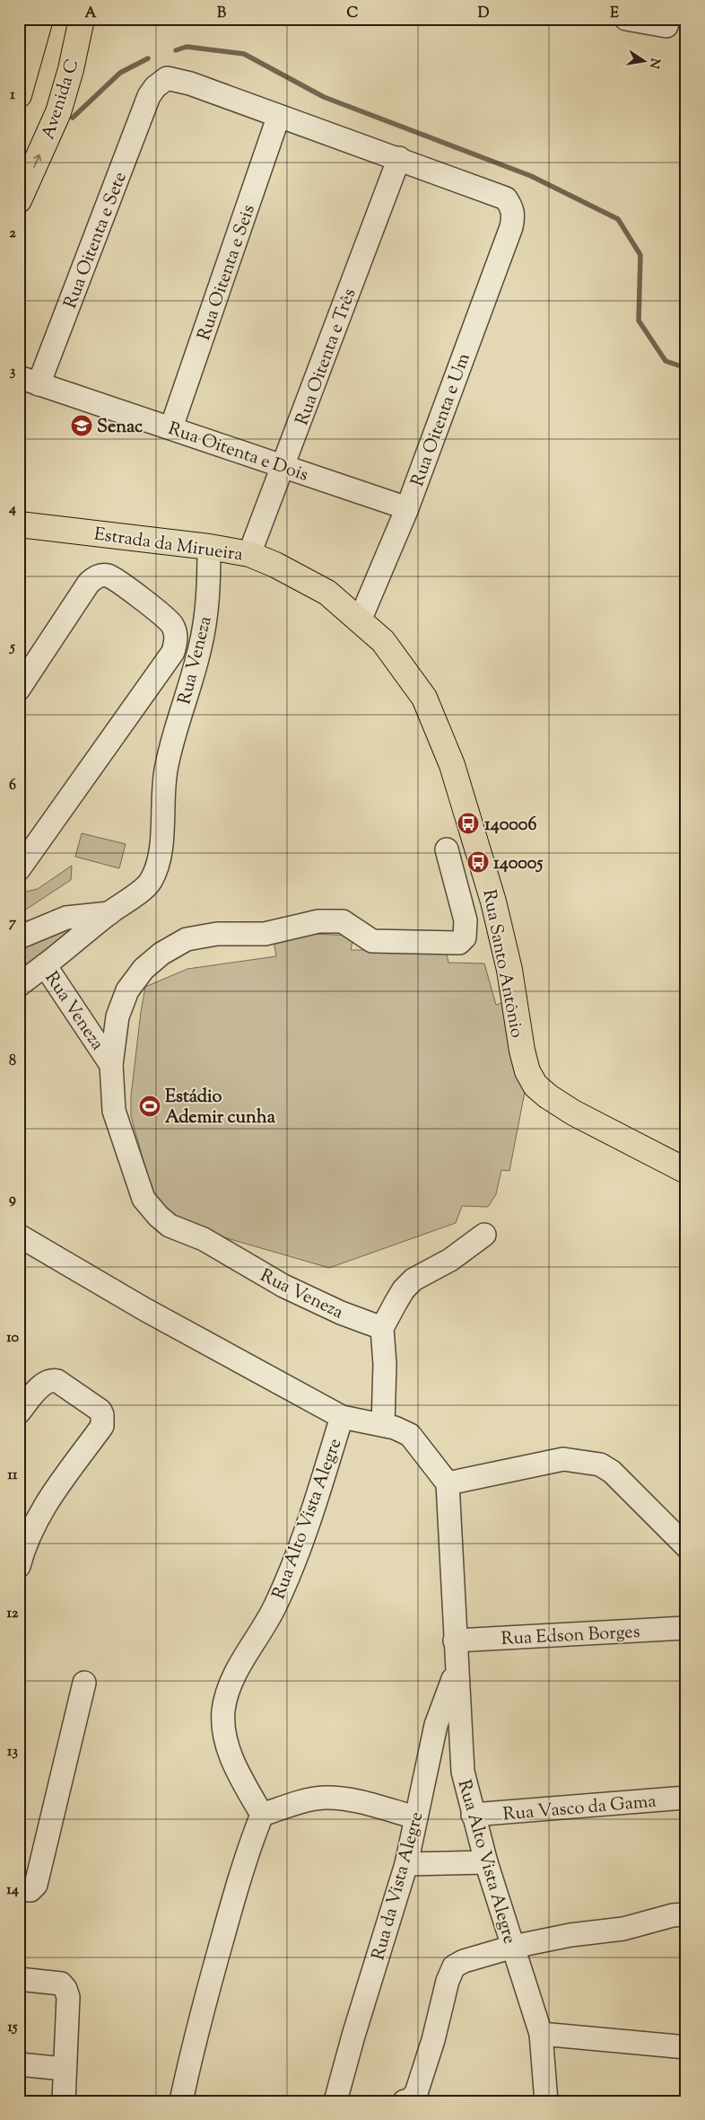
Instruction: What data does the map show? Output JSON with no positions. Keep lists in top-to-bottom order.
{
  "streets": {
    "main road": ["Avenida C", "Estrada da Mirueira", "Rua Santo Antônio"],
    "street": [
      "Rua Oitenta e Sete",
      "Rua Oitenta e Seis",
      "Rua Oitenta e Três",
      "Rua Oitenta e Um",
      "Rua Oitenta e Dois",
      "Rua Veneza",
      "Rua Alto Vista Alegre",
      "Rua Edson Borges",
      "Rua Vasco da Gama",
      "Rua da Vista Alegre"
    ]
  },
  "crossings": [
    ["Rua Oitenta e Sete", "Rua Oitenta e Seis"],
    ["Rua Oitenta e Sete", "Rua Oitenta e Dois"],
    ["Rua Oitenta e Seis", "Rua Oitenta e Dois"],
    ["Rua Oitenta e Três", "Rua Oitenta e Um"],
    ["Rua Oitenta e Três", "Rua Oitenta e Dois"],
    ["Rua Oitenta e Três", "Estrada da Mirueira"],
    ["Rua Oitenta e Um", "Rua Oitenta e Dois"],
    ["Rua Oitenta e Um", "Estrada da Mirueira"],
    ["Estrada da Mirueira", "Rua Veneza"],
    ["Estrada da Mirueira", "Rua Santo Antônio"],
    ["Rua Alto Vista Alegre", "Rua Edson Borges"],
    ["Rua Alto Vista Alegre", "Rua Vasco da Gama"],
    ["Rua Alto Vista Alegre", "Rua da Vista Alegre"]
  ],
  "places": {
    "school or university": ["Senac"],
    "bus stop": ["140006", "140005"],
    "sports": ["Estádio Ademir cunha"]
  },
  "north": "right",
  "grid": {
    "columns": [
      "A",
      "B",
      "C",
      "D",
      "E"
    ],
    "rows": [
      "1",
      "2",
      "3",
      "4",
      "5",
      "6",
      "7",
      "8",
      "9",
      "10",
      "11",
      "12",
      "13",
      "14",
      "15"
    ]
  }
}
